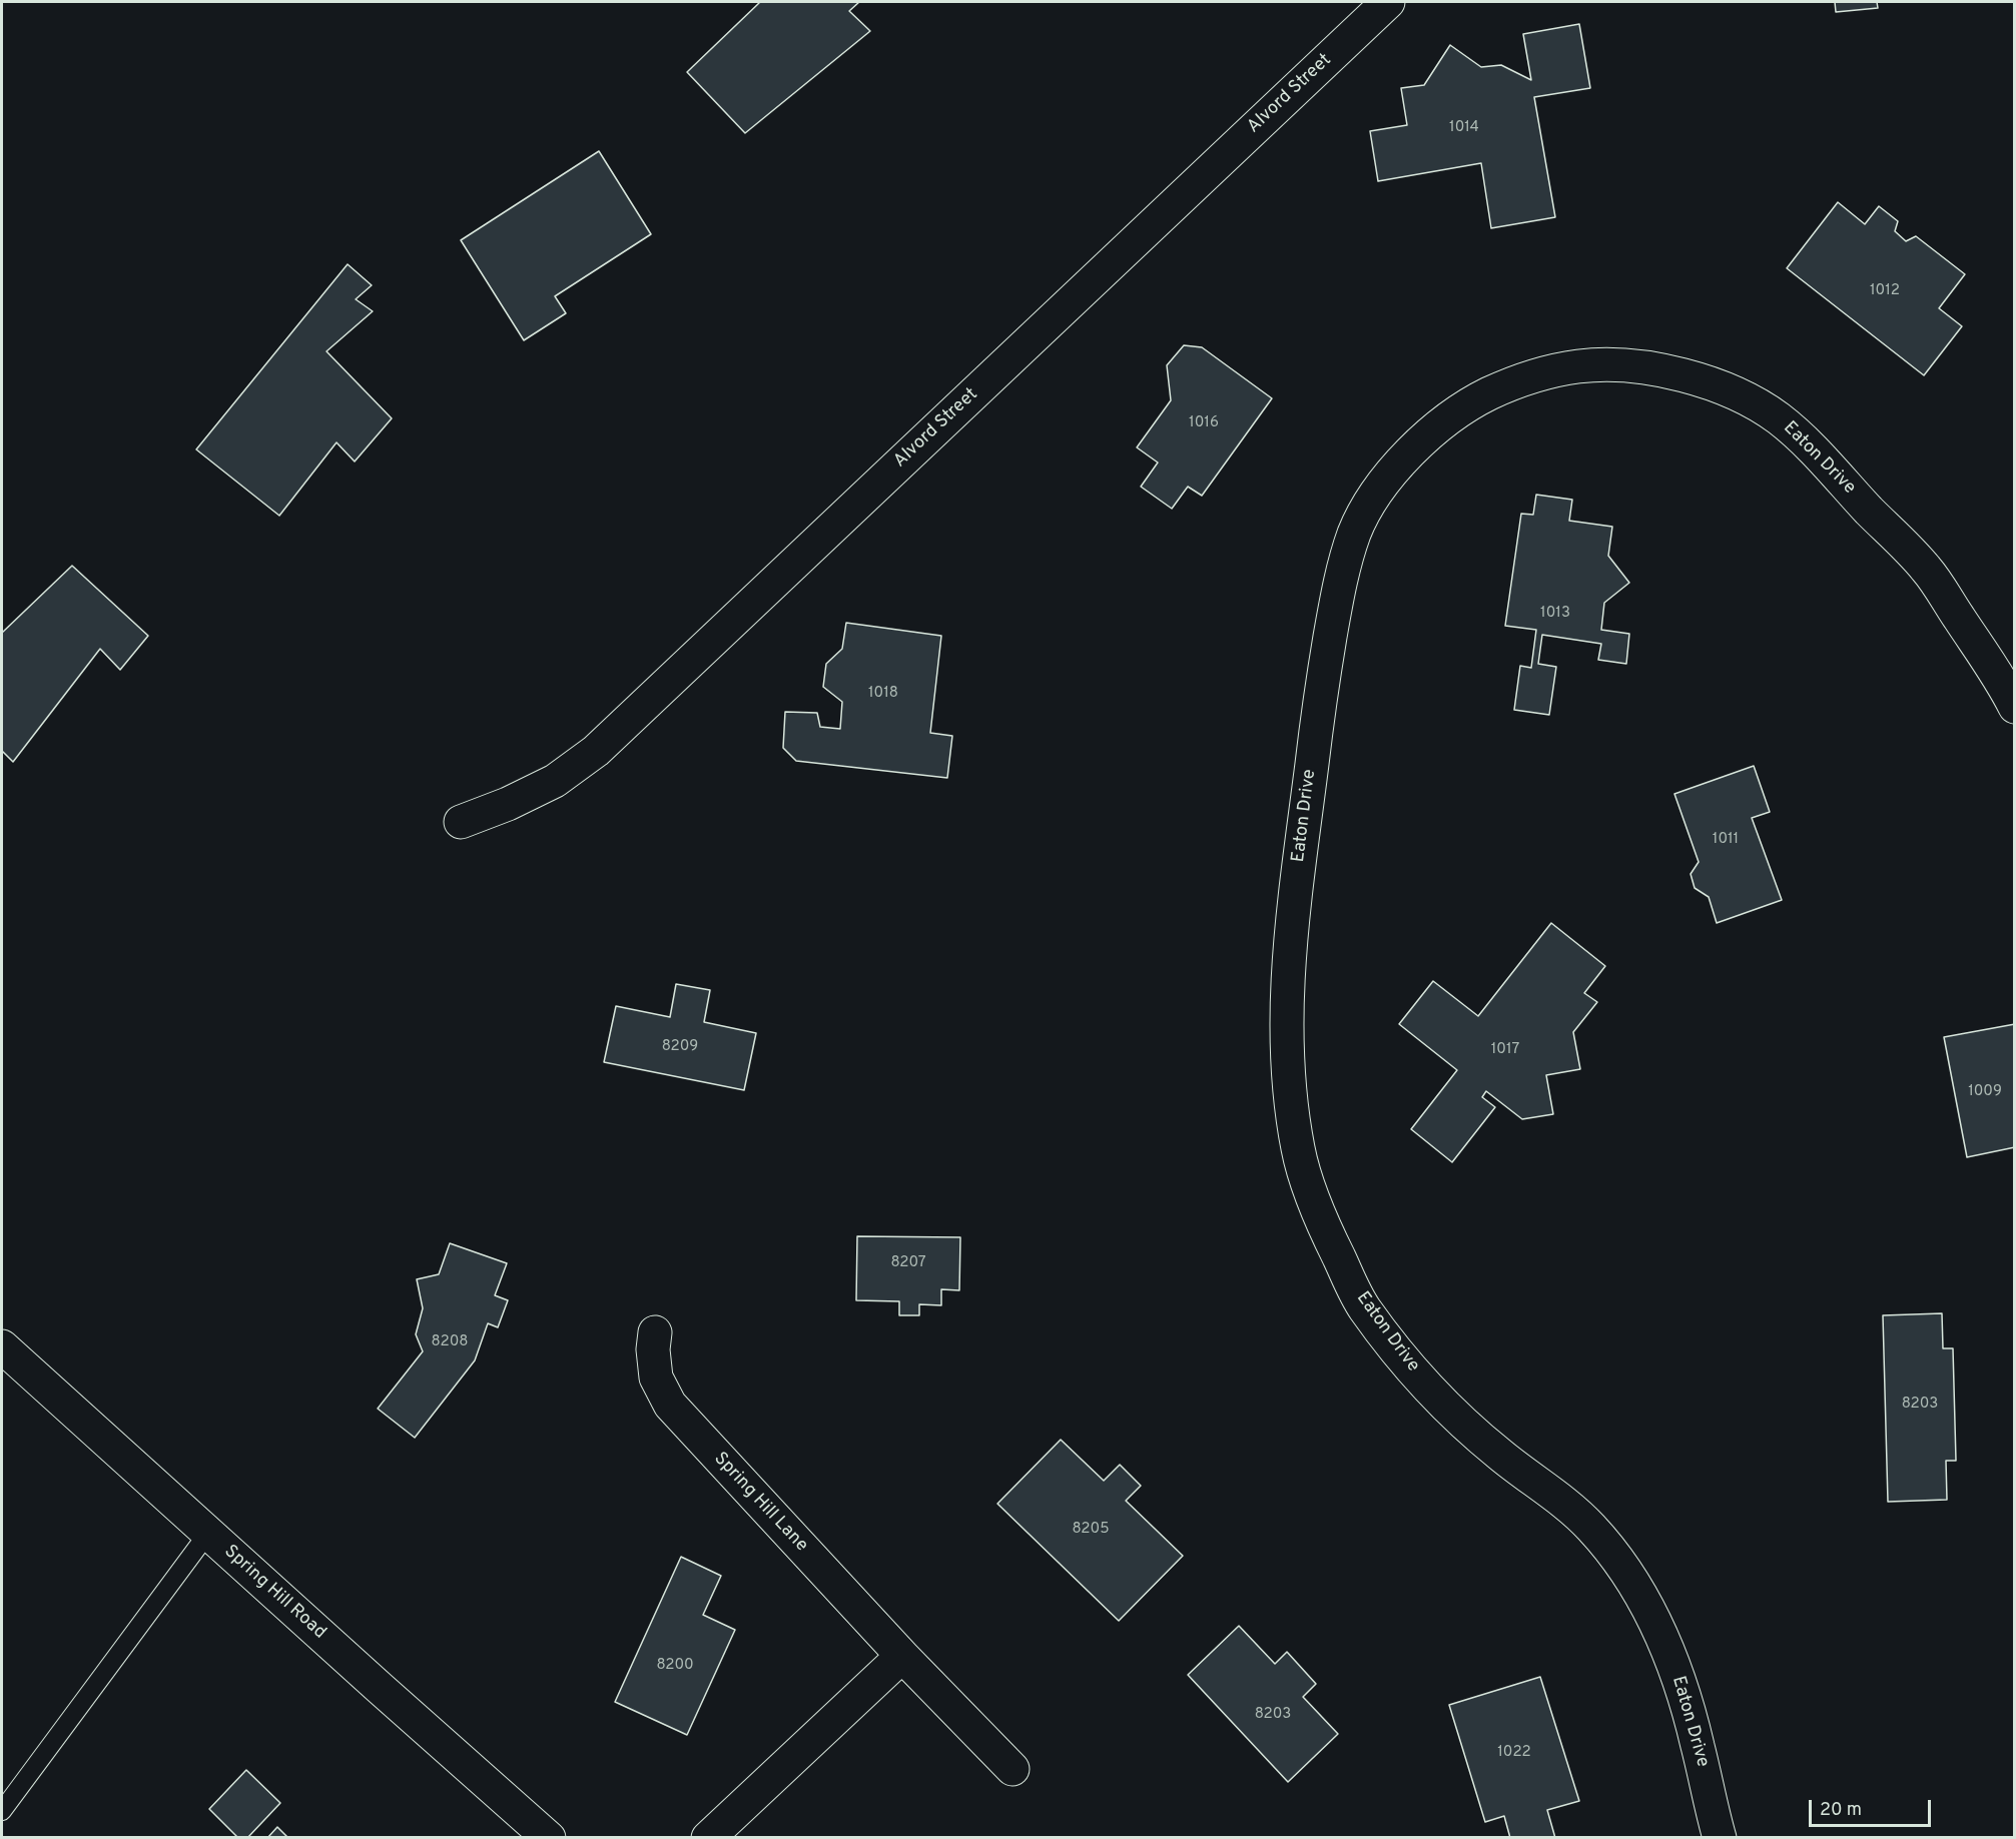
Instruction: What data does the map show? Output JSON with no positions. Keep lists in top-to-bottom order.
{
  "streets": {
    "street": [
      "Alvord Street",
      "Eaton Drive",
      "Spring Hill Lane",
      "Spring Hill Road"
    ]
  },
  "house_numbers": [
    "1014",
    "1012",
    "1016",
    "1013",
    "1018",
    "1011",
    "8209",
    "1017",
    "1009",
    "8207",
    "8208",
    "8203",
    "8205",
    "8200",
    "8203",
    "1022"
  ],
  "scale_bar": "20 m"
}
